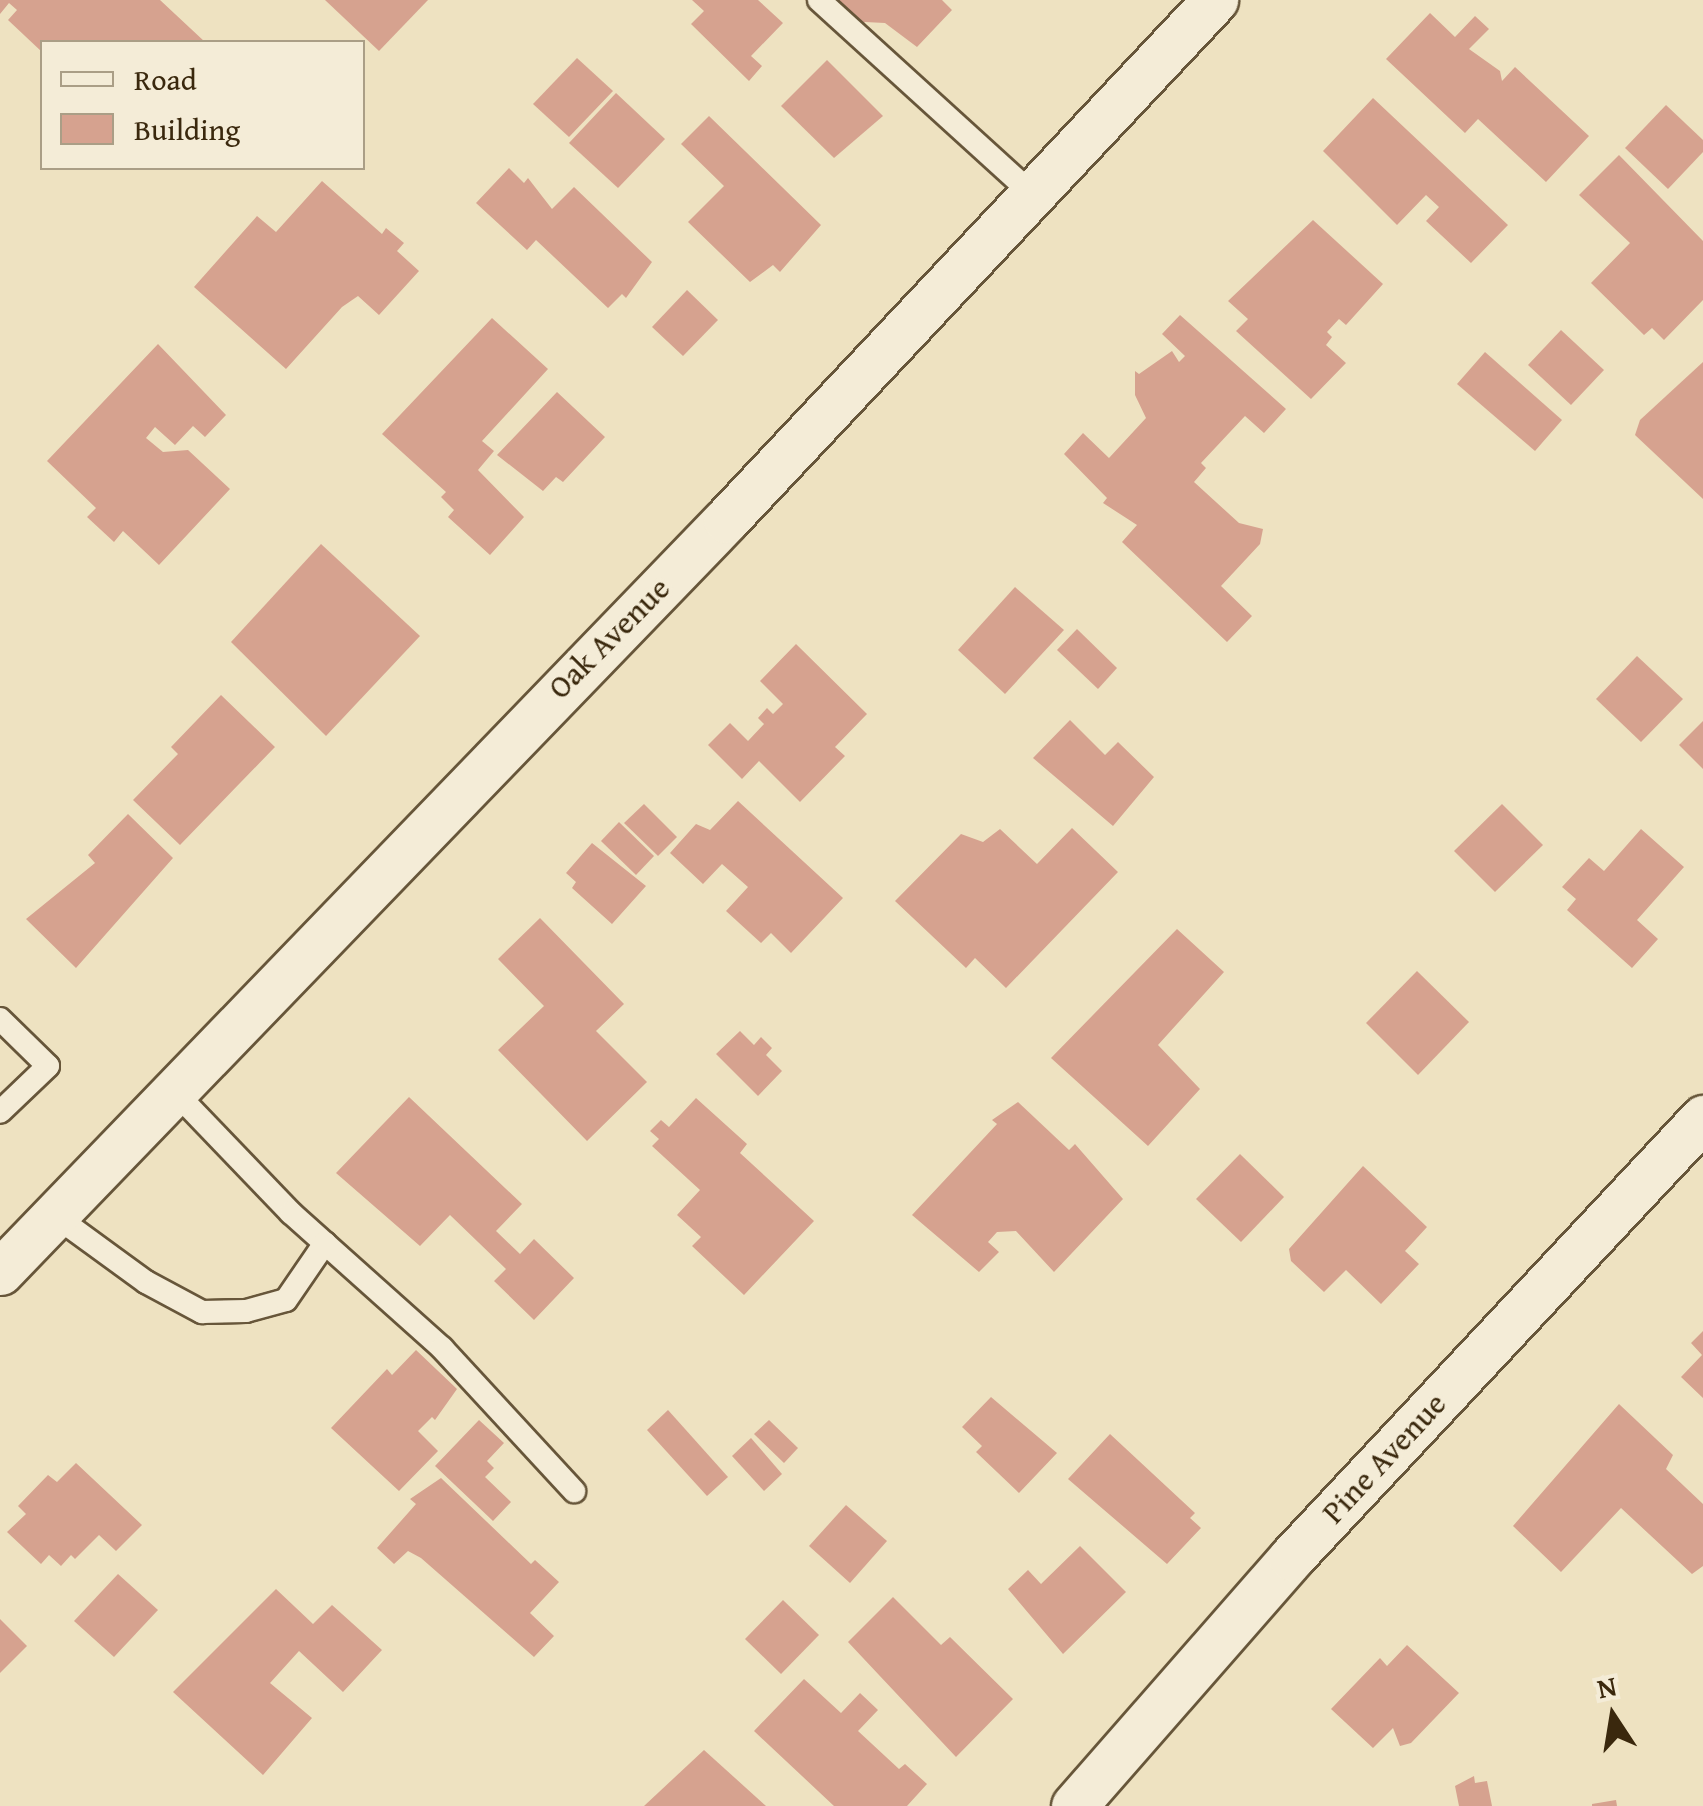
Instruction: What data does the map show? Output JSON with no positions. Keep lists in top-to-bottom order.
{
  "streets": {
    "street": ["Oak Avenue", "Pine Avenue"]
  },
  "legend": ["Road", "Building"],
  "north": "top"
}
